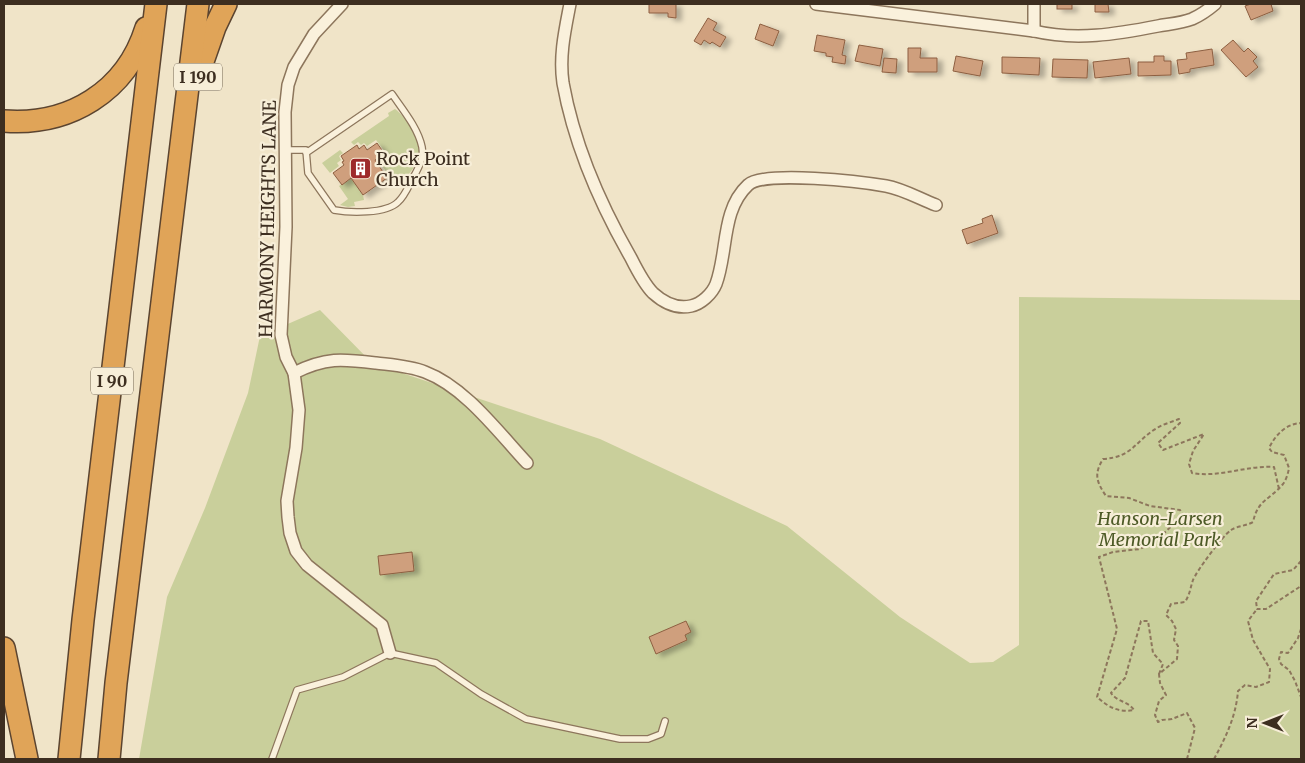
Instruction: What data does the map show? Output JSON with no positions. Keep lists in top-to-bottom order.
{
  "streets": {
    "highway": ["I 190", "I 90"],
    "street": ["HARMONY HEIGHTS LANE"]
  },
  "crossings": [
    ["I 190", "I 90"]
  ],
  "parks": ["Hanson-Larsen Memorial Park"],
  "places": {
    "building": ["Rock Point Church"]
  },
  "north": "left"
}
